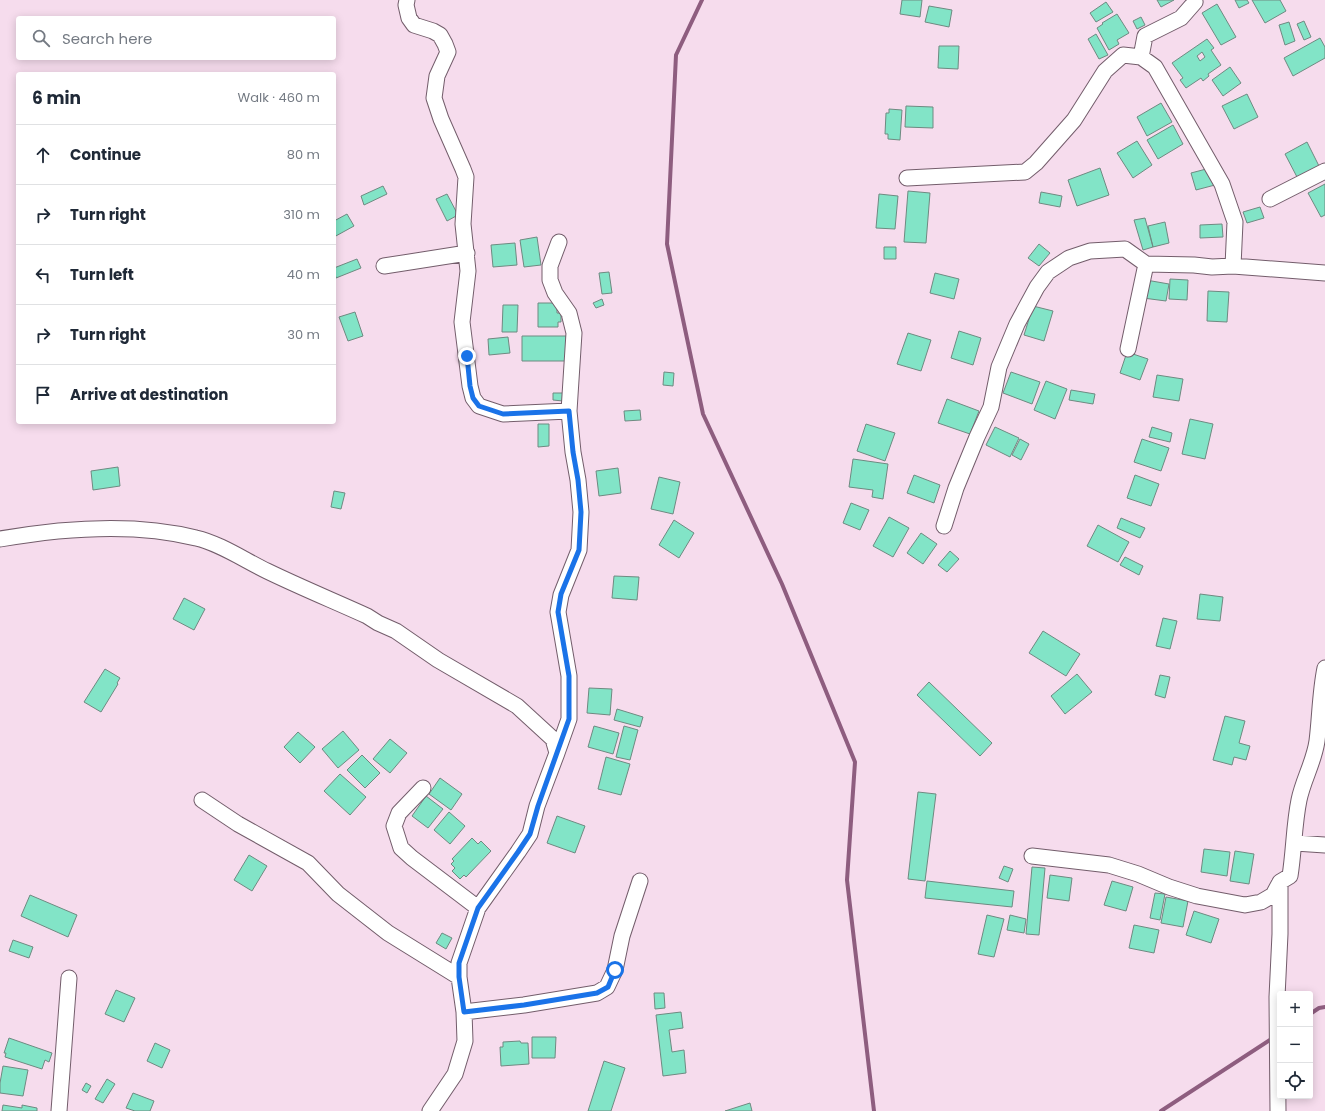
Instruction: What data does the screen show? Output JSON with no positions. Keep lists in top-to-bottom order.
{
  "page": {
    "search": "Search here",
    "heading": ["6 min", "Walk · 460 m"],
    "list": [
      ["Continue", "80 m"],
      ["Turn right", "310 m"],
      ["Turn left", "40 m"],
      ["Turn right", "30 m"],
      "Arrive at destination"
    ],
    "map_buttons": ["+", "−"]
  }
}
